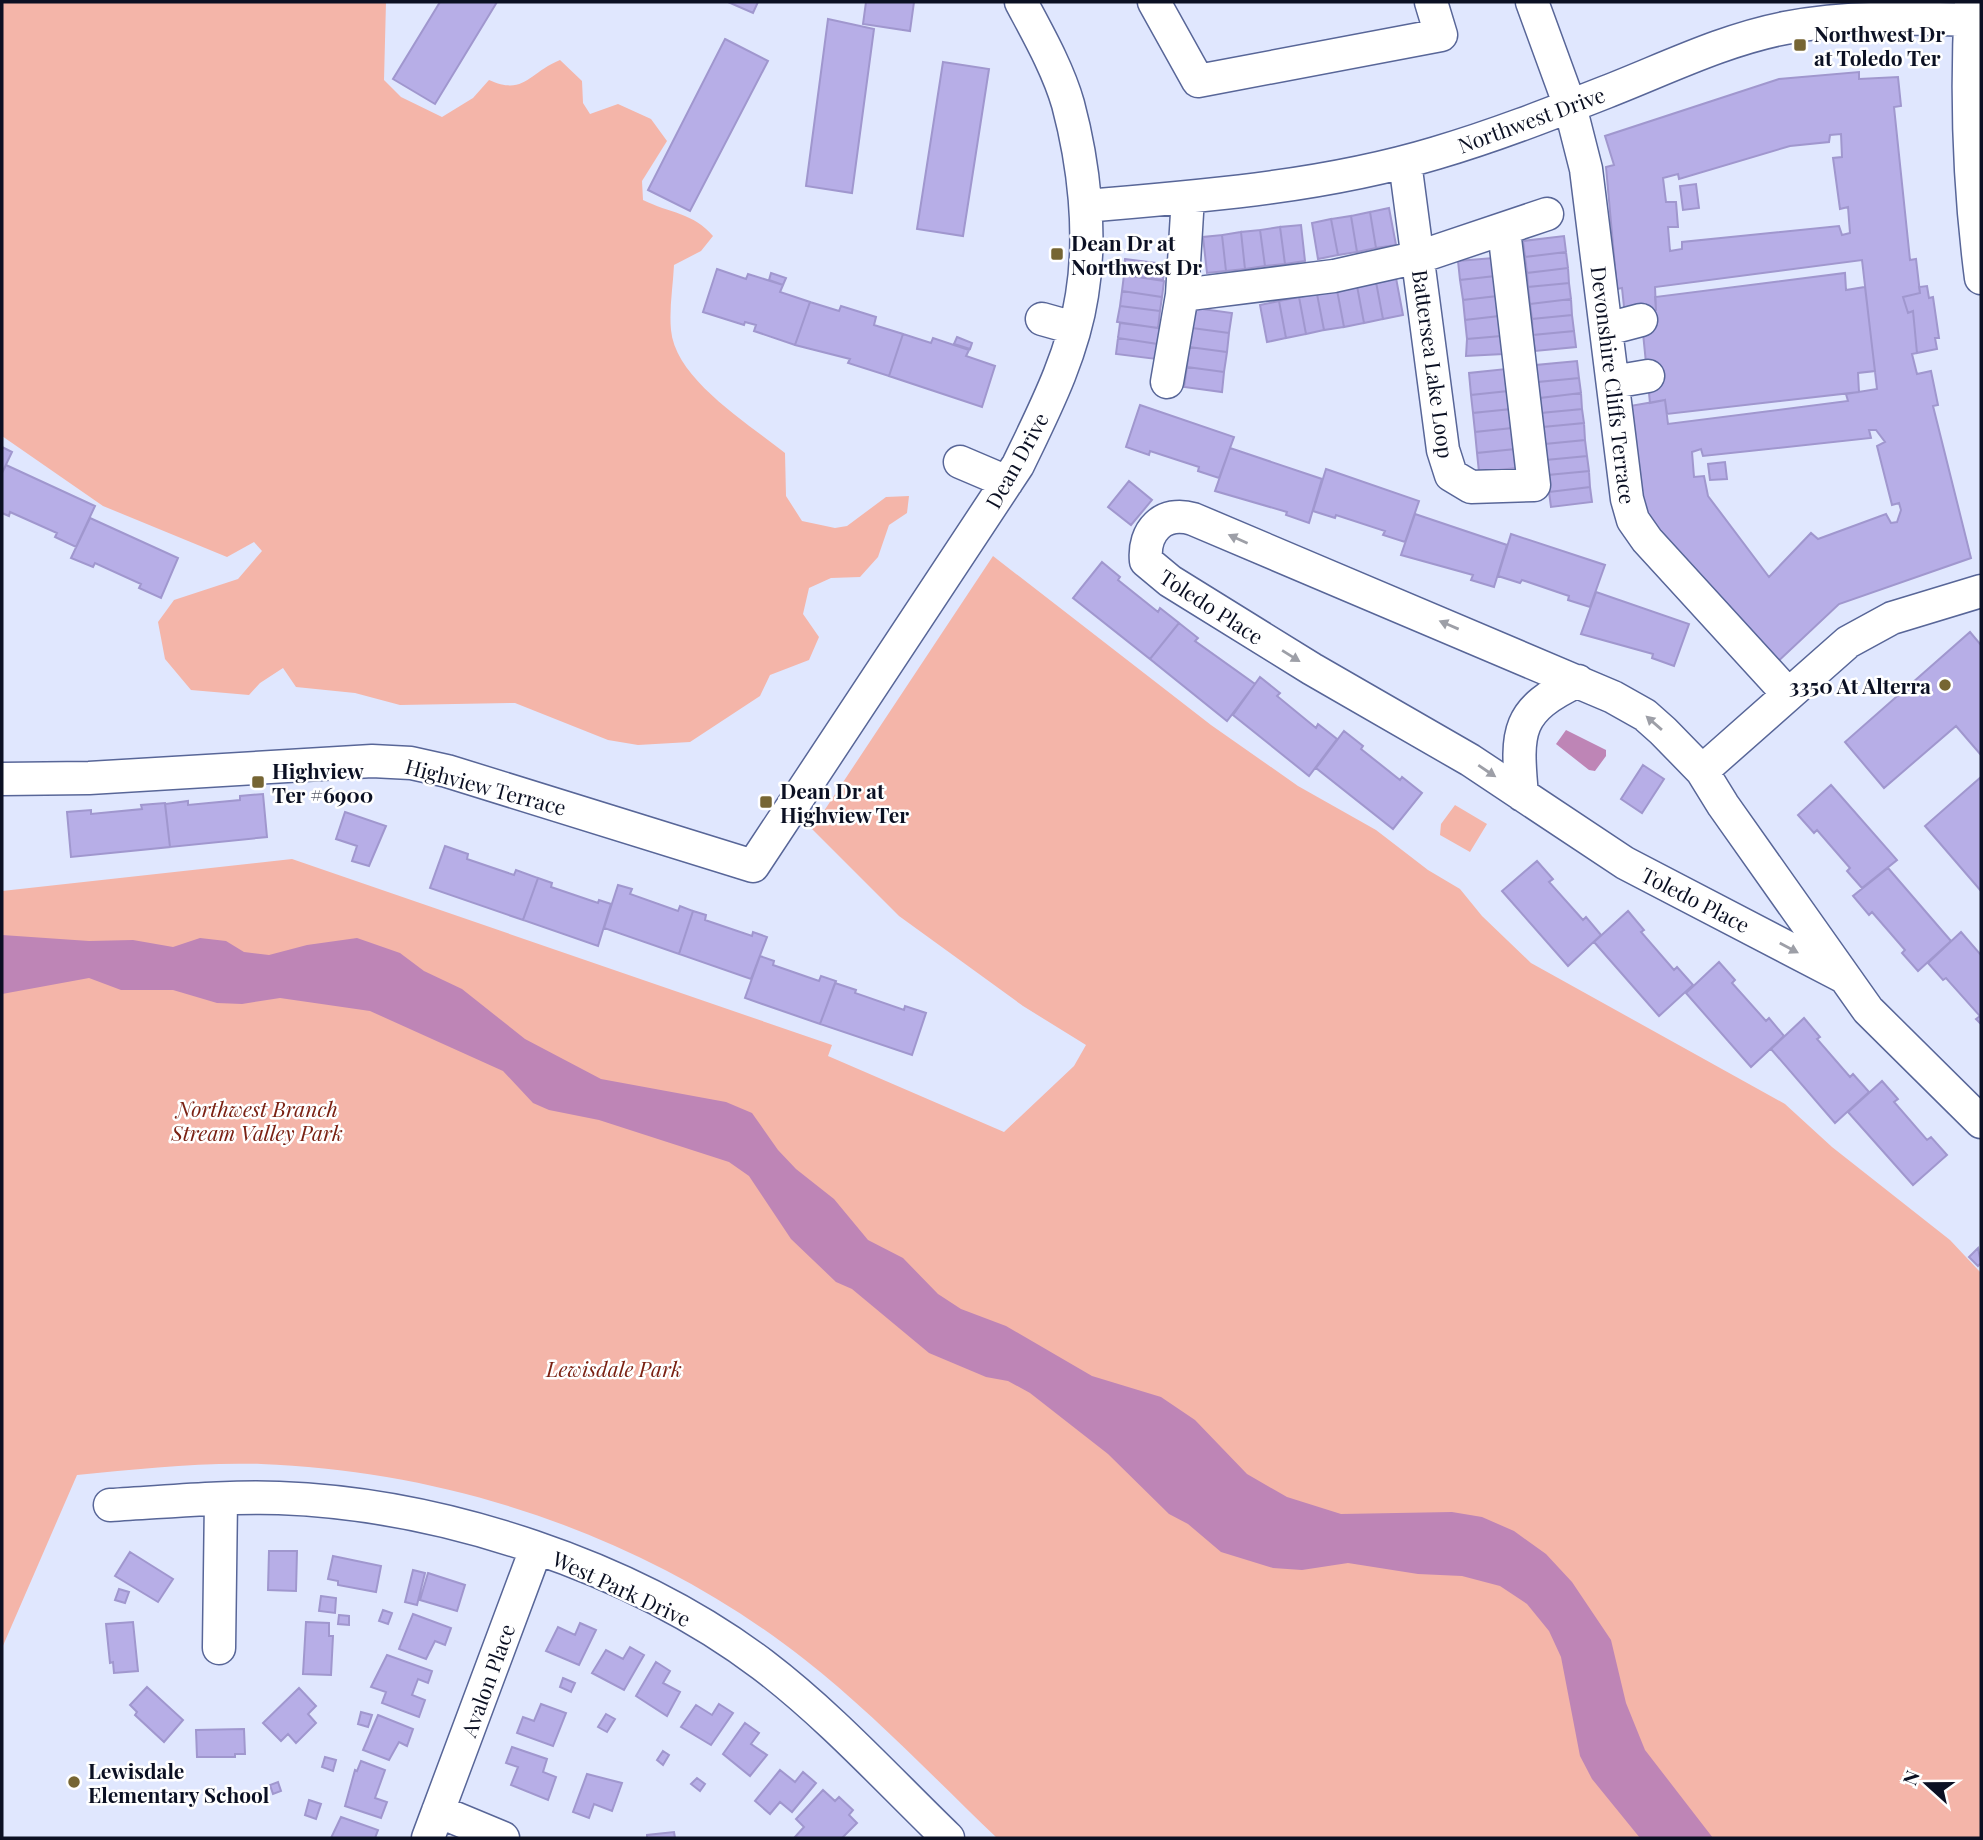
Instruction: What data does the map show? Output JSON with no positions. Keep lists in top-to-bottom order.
{
  "streets": {
    "street": [
      "Northwest Drive",
      "Battersea Lake Loop",
      "Devonshire Cliffs Terrace",
      "Dean Drive",
      "Toledo Place",
      "Highview Terrace",
      "West Park Drive",
      "Avalon Place"
    ]
  },
  "crossings": [
    ["Northwest Drive", "Battersea Lake Loop"],
    ["Northwest Drive", "Devonshire Cliffs Terrace"],
    ["Northwest Drive", "Dean Drive"],
    ["Dean Drive", "Highview Terrace"],
    ["West Park Drive", "Avalon Place"]
  ],
  "parks": ["Northwest Branch Stream Valley Park", "Lewisdale Park"],
  "places": {
    "transit": [
      "Northwest Dr at Toledo Ter",
      "Dean Dr at Northwest Dr",
      "Highview Ter #6900",
      "Dean Dr at Highview Ter"
    ],
    "other": ["3350 At Alterra", "Lewisdale Elementary School"]
  },
  "north": "left"
}
